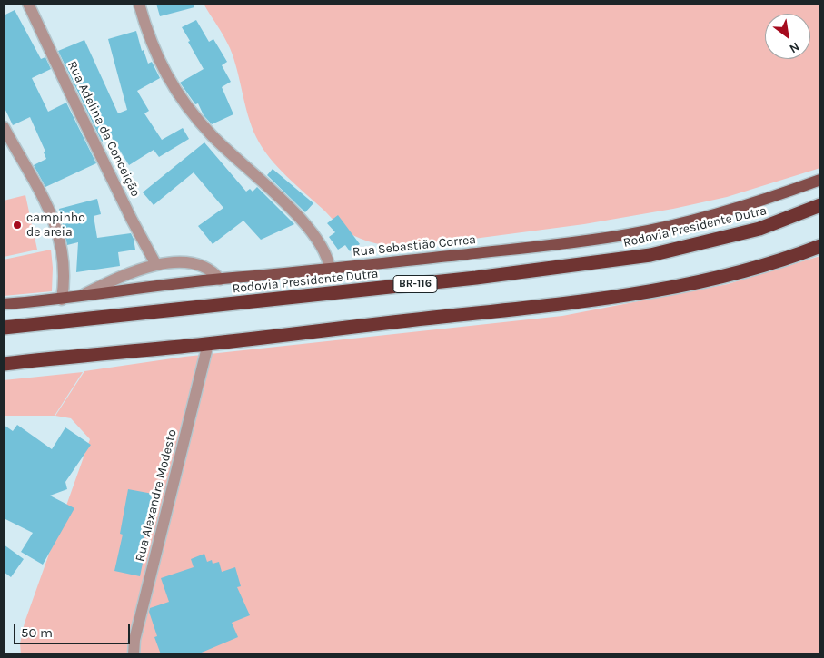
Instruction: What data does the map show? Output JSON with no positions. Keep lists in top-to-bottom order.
{
  "streets": {
    "highway": ["Rodovia Presidente Dutra", "BR-116"],
    "main road": ["Rua Sebastião Correa"],
    "street": ["Rua Adelina da Conceição", "Rua Alexandre Modesto"]
  },
  "places": ["campinho de areia"],
  "scale_bar": "50 m",
  "north": "bottom right"
}
